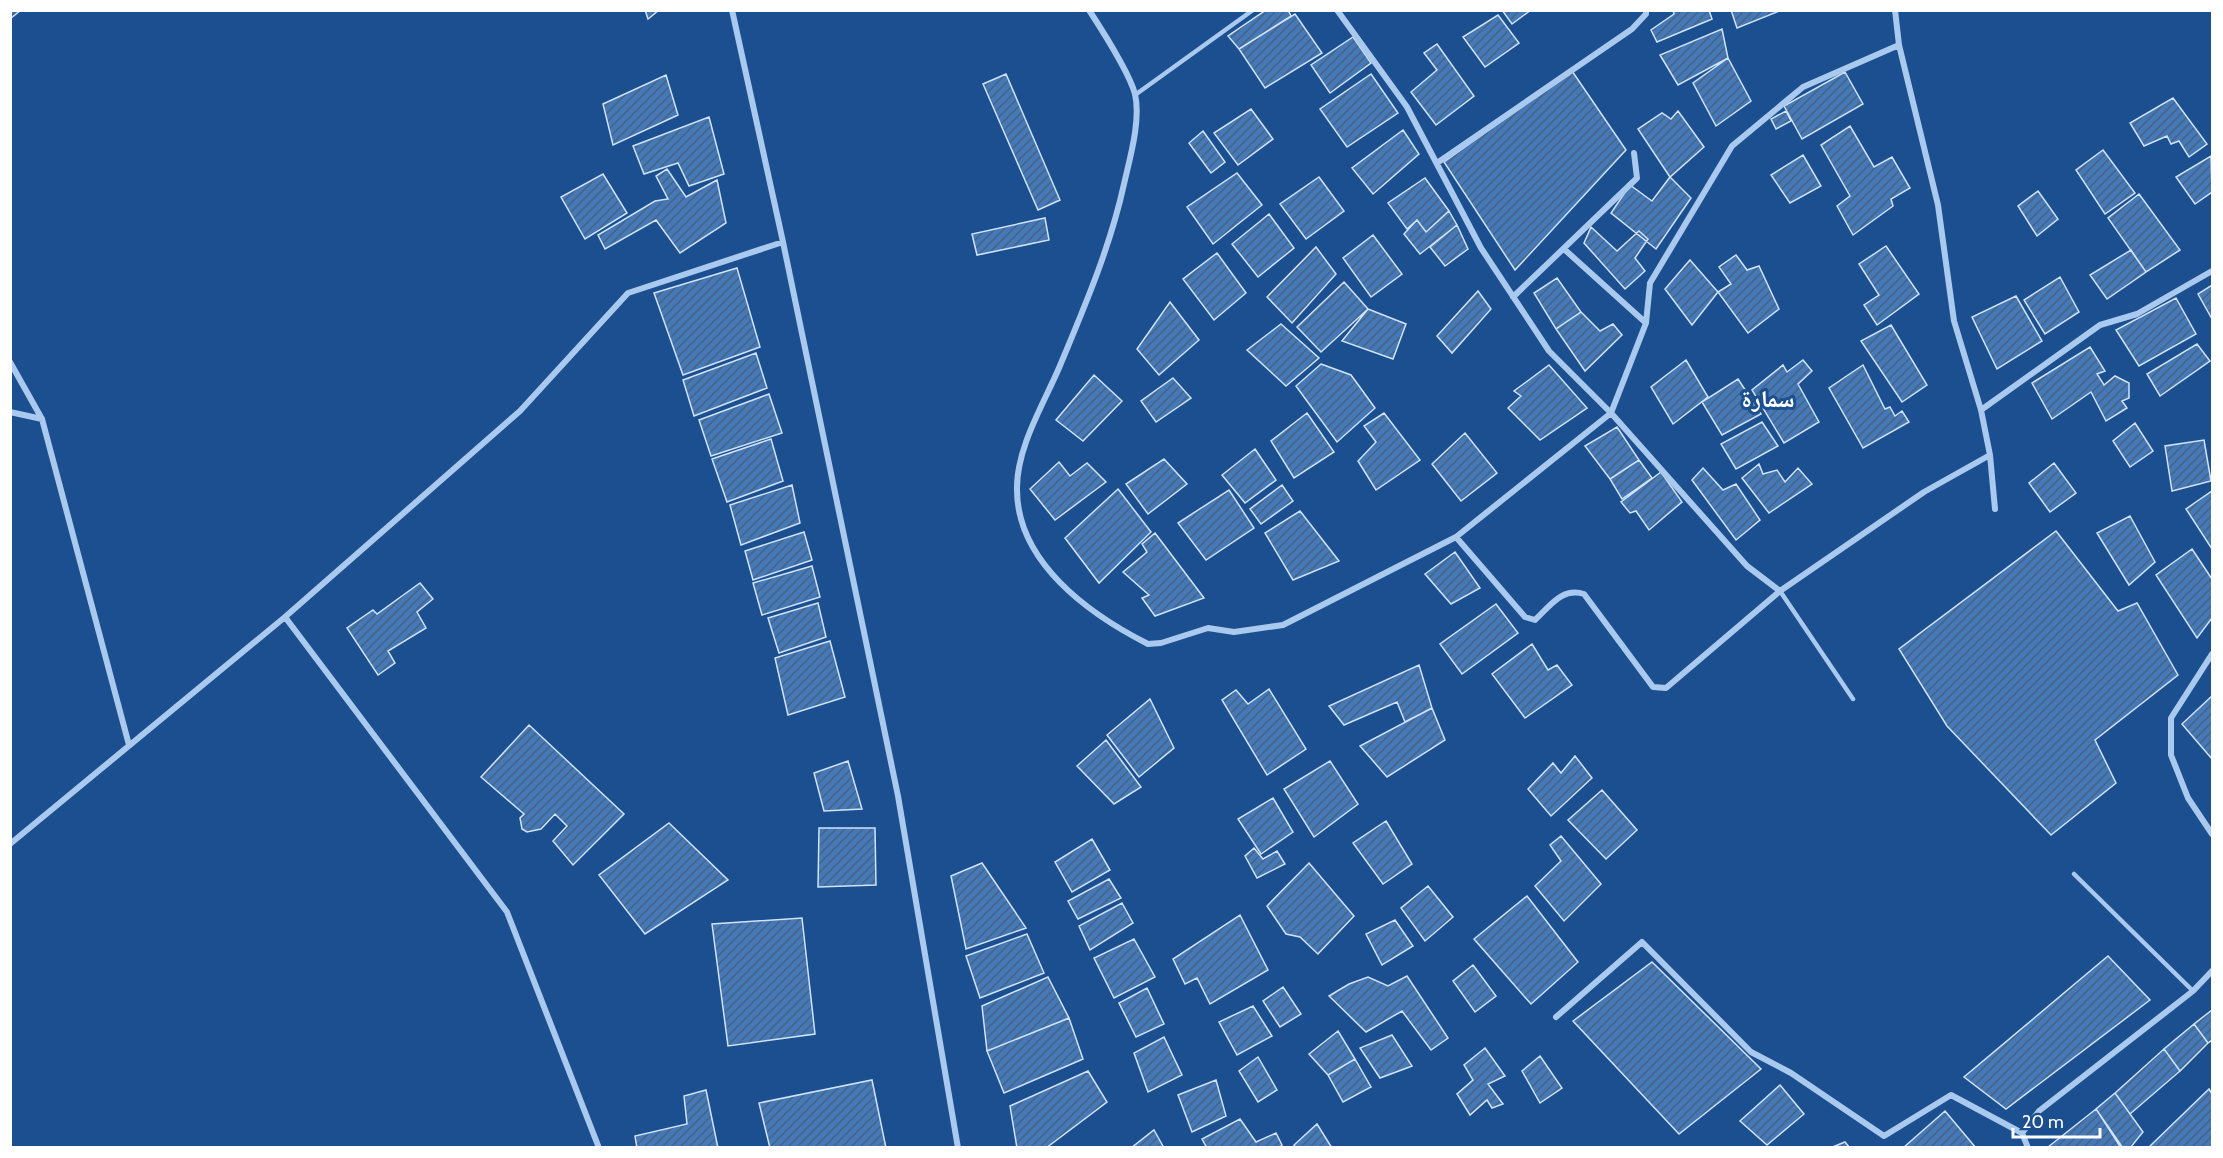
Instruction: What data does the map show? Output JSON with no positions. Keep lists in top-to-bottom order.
{
  "districts": ["سمارة"],
  "scale_bar": "20 m"
}
